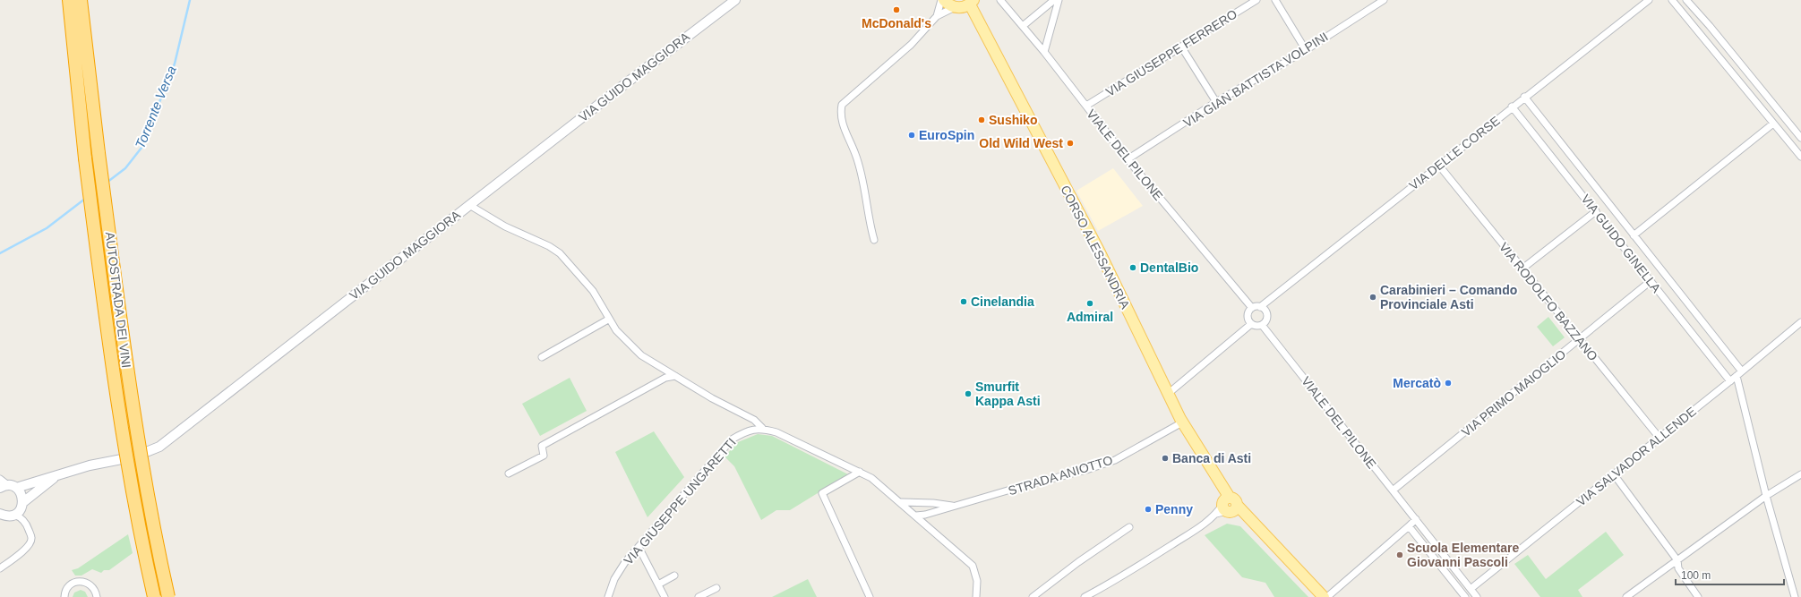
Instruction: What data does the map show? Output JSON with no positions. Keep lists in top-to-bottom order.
{
  "streets": {
    "highway": ["AUTOSTRADA DEI VINI"],
    "main road": ["CORSO ALESSANDRIA"],
    "street": [
      "VIA GIUSEPPE FERRERO",
      "VIA GUIDO MAGGIORA",
      "VIA GIAN BATTISTA VOLPINI",
      "VIA DELLE CORSE",
      "VIALE DEL PILONE",
      "VIA GUIDO GINELLA",
      "VIA RODOLFO BAZZANO",
      "VIA PRIMO MAIOGLIO",
      "VIA SALVADOR ALLENDE",
      "STRADA ANIOTTO",
      "VIA GIUSEPPE UNGARETTI"
    ]
  },
  "crossings": [
    ["VIA GIUSEPPE FERRERO", "VIALE DEL PILONE"],
    ["VIA GIAN BATTISTA VOLPINI", "VIALE DEL PILONE"],
    ["VIA DELLE CORSE", "VIALE DEL PILONE"],
    ["VIA DELLE CORSE", "VIA GUIDO GINELLA"],
    ["VIA DELLE CORSE", "VIA RODOLFO BAZZANO"],
    ["VIALE DEL PILONE", "VIA PRIMO MAIOGLIO"],
    ["VIALE DEL PILONE", "VIA SALVADOR ALLENDE"],
    ["VIA GUIDO GINELLA", "VIA PRIMO MAIOGLIO"],
    ["VIA GUIDO GINELLA", "VIA SALVADOR ALLENDE"],
    ["CORSO ALESSANDRIA", "STRADA ANIOTTO"],
    ["VIA RODOLFO BAZZANO", "VIA PRIMO MAIOGLIO"],
    ["VIA RODOLFO BAZZANO", "VIA SALVADOR ALLENDE"]
  ],
  "water": ["Torrente Versa"],
  "places": [
    "McDonald's",
    "Sushiko",
    "EuroSpin",
    "Old Wild West",
    "DentalBio",
    "Carabinieri – Comando Provinciale Asti",
    "Cinelandia",
    "Admiral",
    "Mercatò",
    "Smurfit Kappa Asti",
    "Banca di Asti",
    "Penny",
    "Scuola Elementare Giovanni Pascoli"
  ],
  "scale_bar": "100 m"
}
